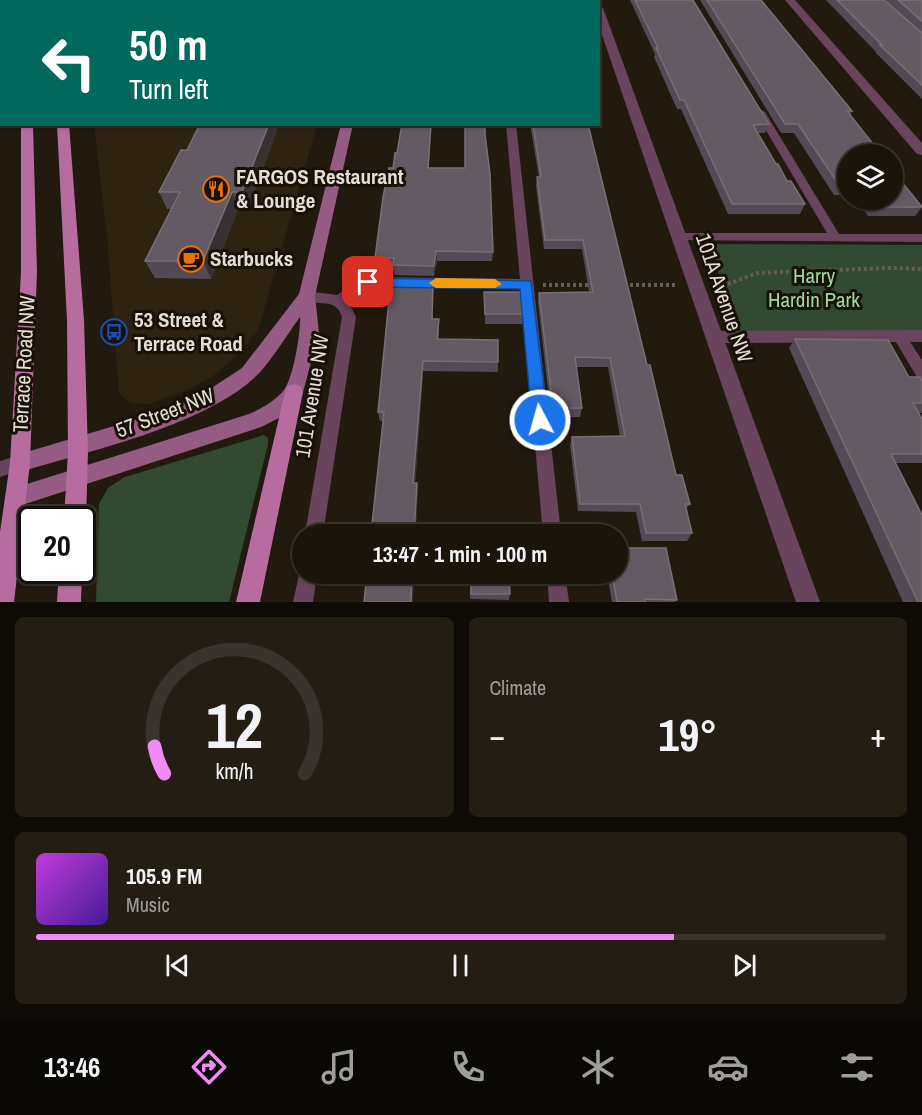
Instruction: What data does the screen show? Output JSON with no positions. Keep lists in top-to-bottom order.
{
  "streets": {
    "main road": ["Terrace Road NW", "101 Avenue NW", "57 Street NW"],
    "street": ["101A Avenue NW"]
  },
  "crossings": [
    ["Terrace Road NW", "57 Street NW"],
    ["101 Avenue NW", "57 Street NW"]
  ],
  "parks": ["Harry Hardin Park"],
  "places": {
    "restaurant": ["FARGOS Restaurant & Lounge"],
    "cafe": ["Starbucks"],
    "bus stop": ["53 Street & Terrace Road"]
  },
  "page": {
    "turn": ["50 m", "Turn left"],
    "limit": "20",
    "trip": "13:47 · 1 min · 100 m",
    "tile": "Climate",
    "heat": ["−", "19°", "+"],
    "song": ["105.9 FM", "Music"],
    "tabs": "13:46",
    "gauge": ["12", "km/h"]
  }
}
